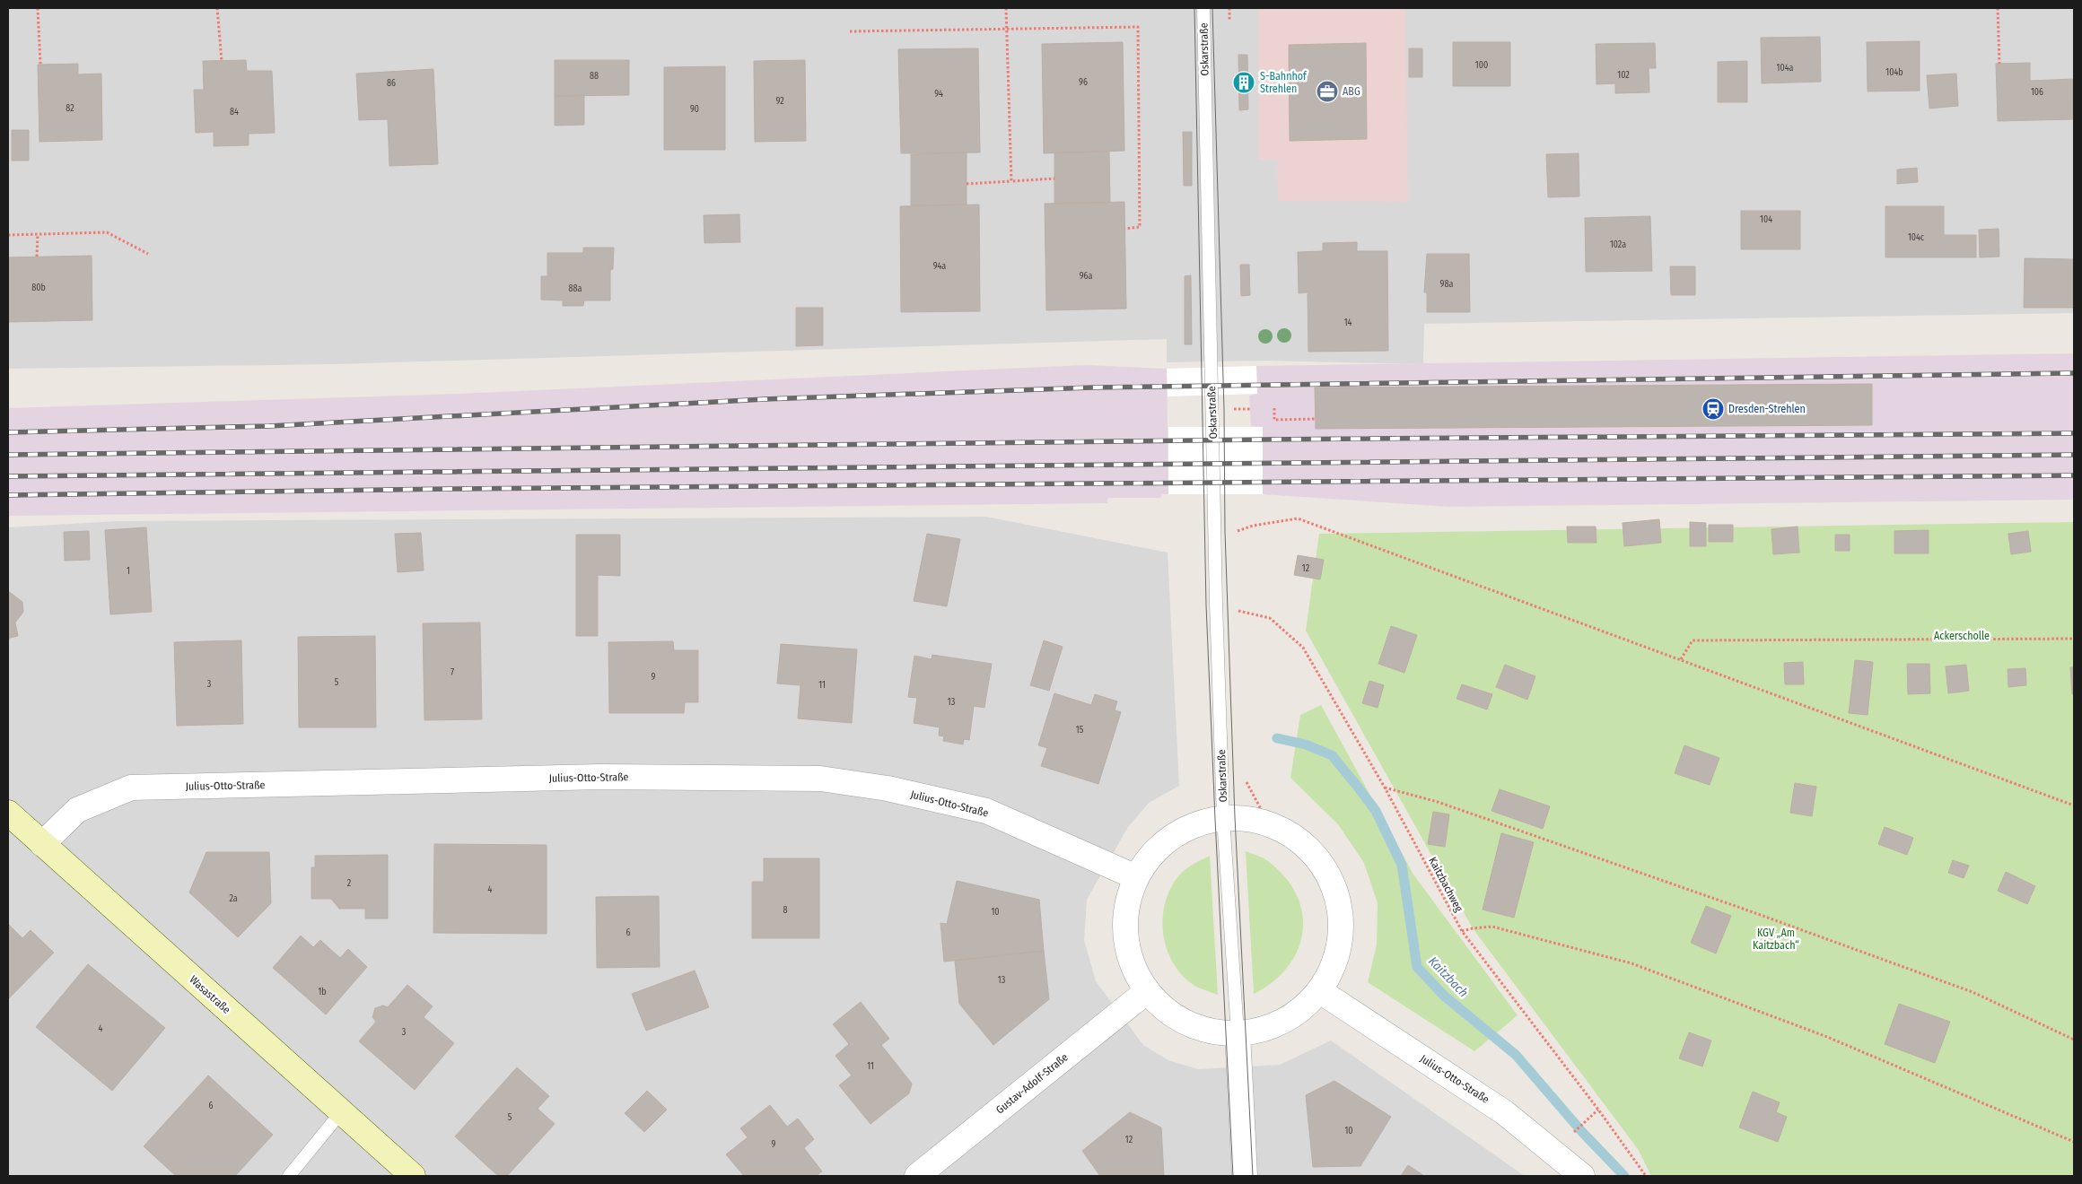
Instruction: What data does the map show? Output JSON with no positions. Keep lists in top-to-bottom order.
{
  "streets": {
    "street": ["Julius-Otto-Straße", "Wasastraße", "Gustav-Adolf-Straße"],
    "lane": ["Oskarstraße"],
    "path": ["Kaitzbachweg"]
  },
  "crossings": [
    ["Julius-Otto-Straße", "Wasastraße"]
  ],
  "water": ["Kaitzbach"],
  "parks": ["Ackerscholle", "KGV „Am Kaitzbach“"],
  "places": {
    "building": ["S-Bahnhof Strehlen"],
    "office": ["ABG"],
    "station": ["Dresden-Strehlen"]
  },
  "house_numbers": [
    "100",
    "104a",
    "104b",
    "102",
    "88",
    "96",
    "86",
    "106",
    "94",
    "92",
    "82",
    "90",
    "84",
    "104",
    "104c",
    "102a",
    "94a",
    "96a",
    "98a",
    "80b",
    "88a",
    "14",
    "12",
    "1",
    "7",
    "9",
    "5",
    "3",
    "11",
    "13",
    "15",
    "2",
    "4",
    "2a",
    "8",
    "10",
    "6",
    "13",
    "1b",
    "4",
    "3",
    "11",
    "6",
    "5",
    "10",
    "12",
    "9"
  ]
}
